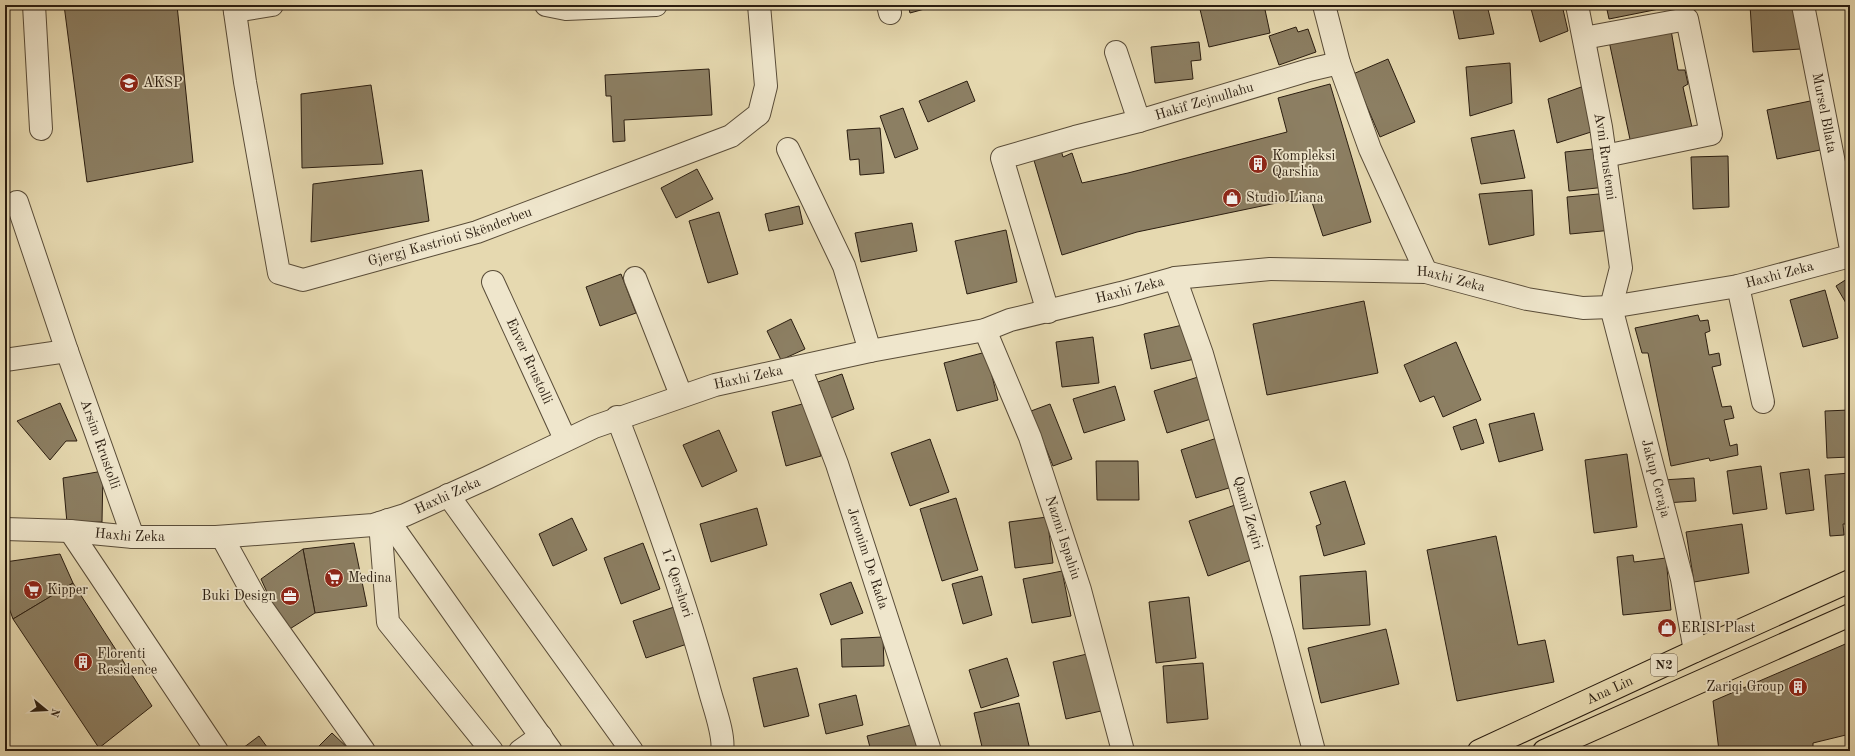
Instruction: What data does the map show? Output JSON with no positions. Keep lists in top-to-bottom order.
{
  "streets": {
    "main road": ["N2", "Ana Lin"],
    "street": [
      "Hakif Zejnullahu",
      "Mursel Bllata",
      "Avni Rrustemi",
      "Gjergj Kastrioti Skënderbeu",
      "Haxhi Zeka",
      "Enver Rrustolli",
      "Arsim Rrustolli",
      "Jakup Ceraja",
      "Qamil Zeqiri",
      "Nazmi Ispahiu",
      "Jeronim De Rada",
      "17 Qershori"
    ]
  },
  "crossings": [
    ["Avni Rrustemi", "Haxhi Zeka"],
    ["Avni Rrustemi", "Jakup Ceraja"],
    ["Haxhi Zeka", "Enver Rrustolli"],
    ["Haxhi Zeka", "Arsim Rrustolli"],
    ["Haxhi Zeka", "Jakup Ceraja"],
    ["Haxhi Zeka", "Qamil Zeqiri"],
    ["Haxhi Zeka", "Nazmi Ispahiu"],
    ["Haxhi Zeka", "Jeronim De Rada"],
    ["Haxhi Zeka", "17 Qershori"],
    ["Jakup Ceraja", "Ana Lin"]
  ],
  "places": {
    "school or university": ["AKSP"],
    "building": ["Kompleksi Qarshia", "Florenti Residence", "Zariqi Group"],
    "shop": ["Studio Liana", "ERISI Plast"],
    "supermarket": ["Medina", "Kipper"],
    "office": ["Buki Design"]
  },
  "north": "right"
}
